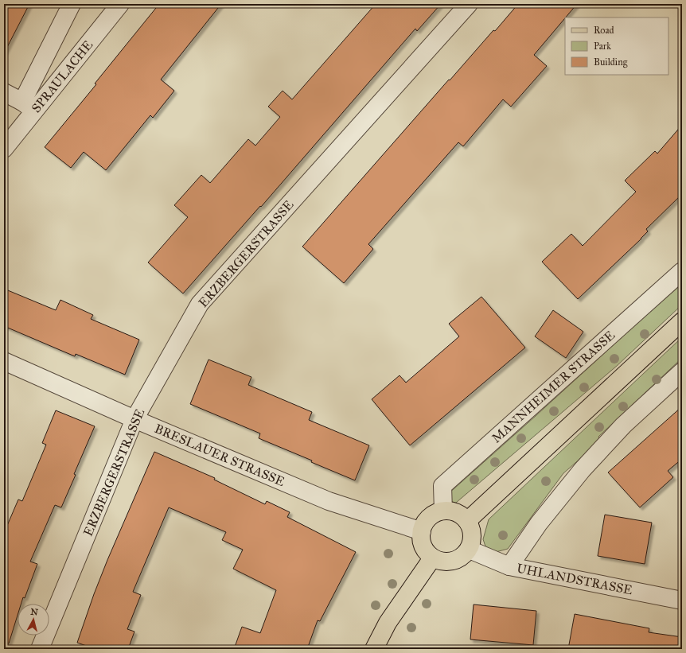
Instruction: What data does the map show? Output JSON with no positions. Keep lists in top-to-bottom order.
{
  "streets": {
    "street": [
      "SPRAULACHE",
      "ERZBERGERSTRASSE",
      "MANNHEIMER STRASSE",
      "BRESLAUER STRASSE",
      "UHLANDSTRASSE"
    ]
  },
  "crossings": [
    ["ERZBERGERSTRASSE", "BRESLAUER STRASSE"],
    ["MANNHEIMER STRASSE", "BRESLAUER STRASSE"],
    ["MANNHEIMER STRASSE", "UHLANDSTRASSE"],
    ["BRESLAUER STRASSE", "UHLANDSTRASSE"]
  ],
  "legend": ["Road", "Park", "Building"],
  "north": "top"
}
